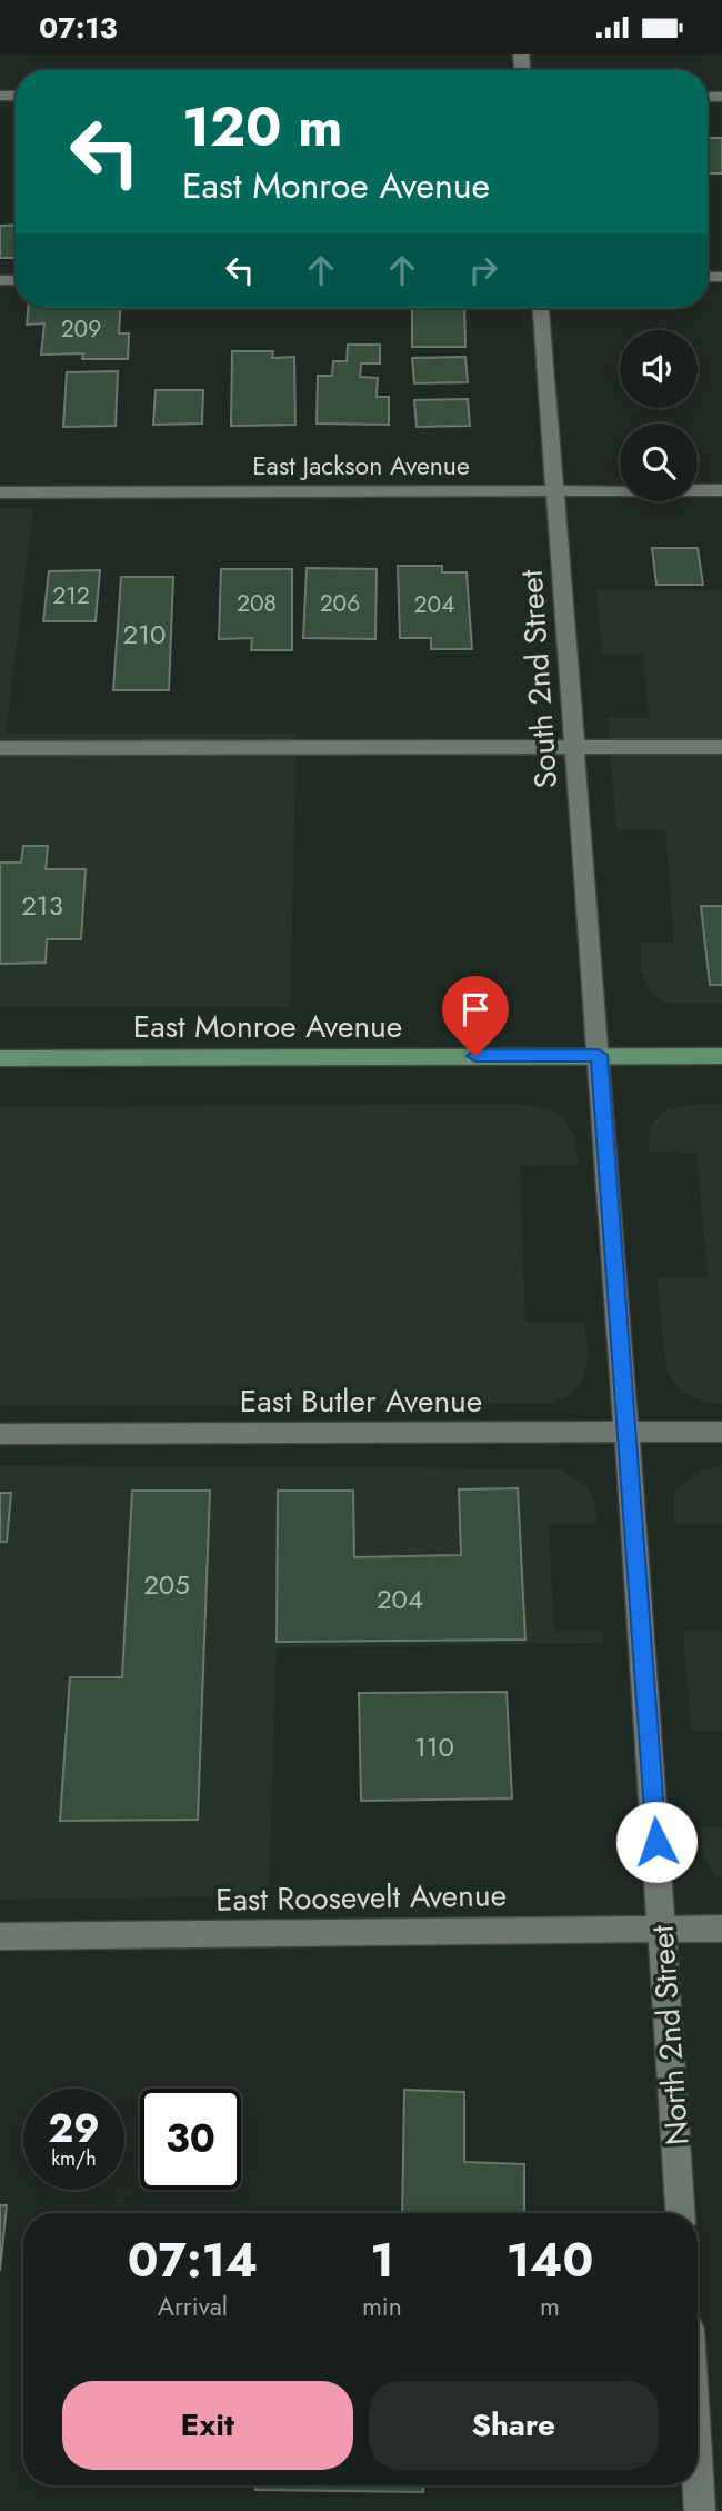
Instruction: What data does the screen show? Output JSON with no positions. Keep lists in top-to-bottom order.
{
  "streets": {
    "main road": ["East Monroe Avenue"],
    "street": [
      "East Jackson Avenue",
      "South 2nd Street",
      "East Butler Avenue",
      "East Roosevelt Avenue",
      "North 2nd Street"
    ]
  },
  "crossings": [
    ["East Jackson Avenue", "South 2nd Street"],
    ["South 2nd Street", "East Monroe Avenue"],
    ["South 2nd Street", "North 2nd Street"],
    ["East Monroe Avenue", "North 2nd Street"],
    ["East Butler Avenue", "North 2nd Street"],
    ["East Roosevelt Avenue", "North 2nd Street"]
  ],
  "house_numbers": [
    "209",
    "212",
    "208",
    "206",
    "204",
    "210",
    "213",
    "205",
    "204",
    "110"
  ],
  "page": {
    "status": "07:13",
    "turn": ["120 m", "East Monroe Avenue"],
    "speed": "29 km/h",
    "limit": "30",
    "eta": [
      "07:14",
      "Arrival",
      "1",
      "min",
      "140",
      "m"
    ],
    "buttons": ["Exit", "Share"]
  }
}
